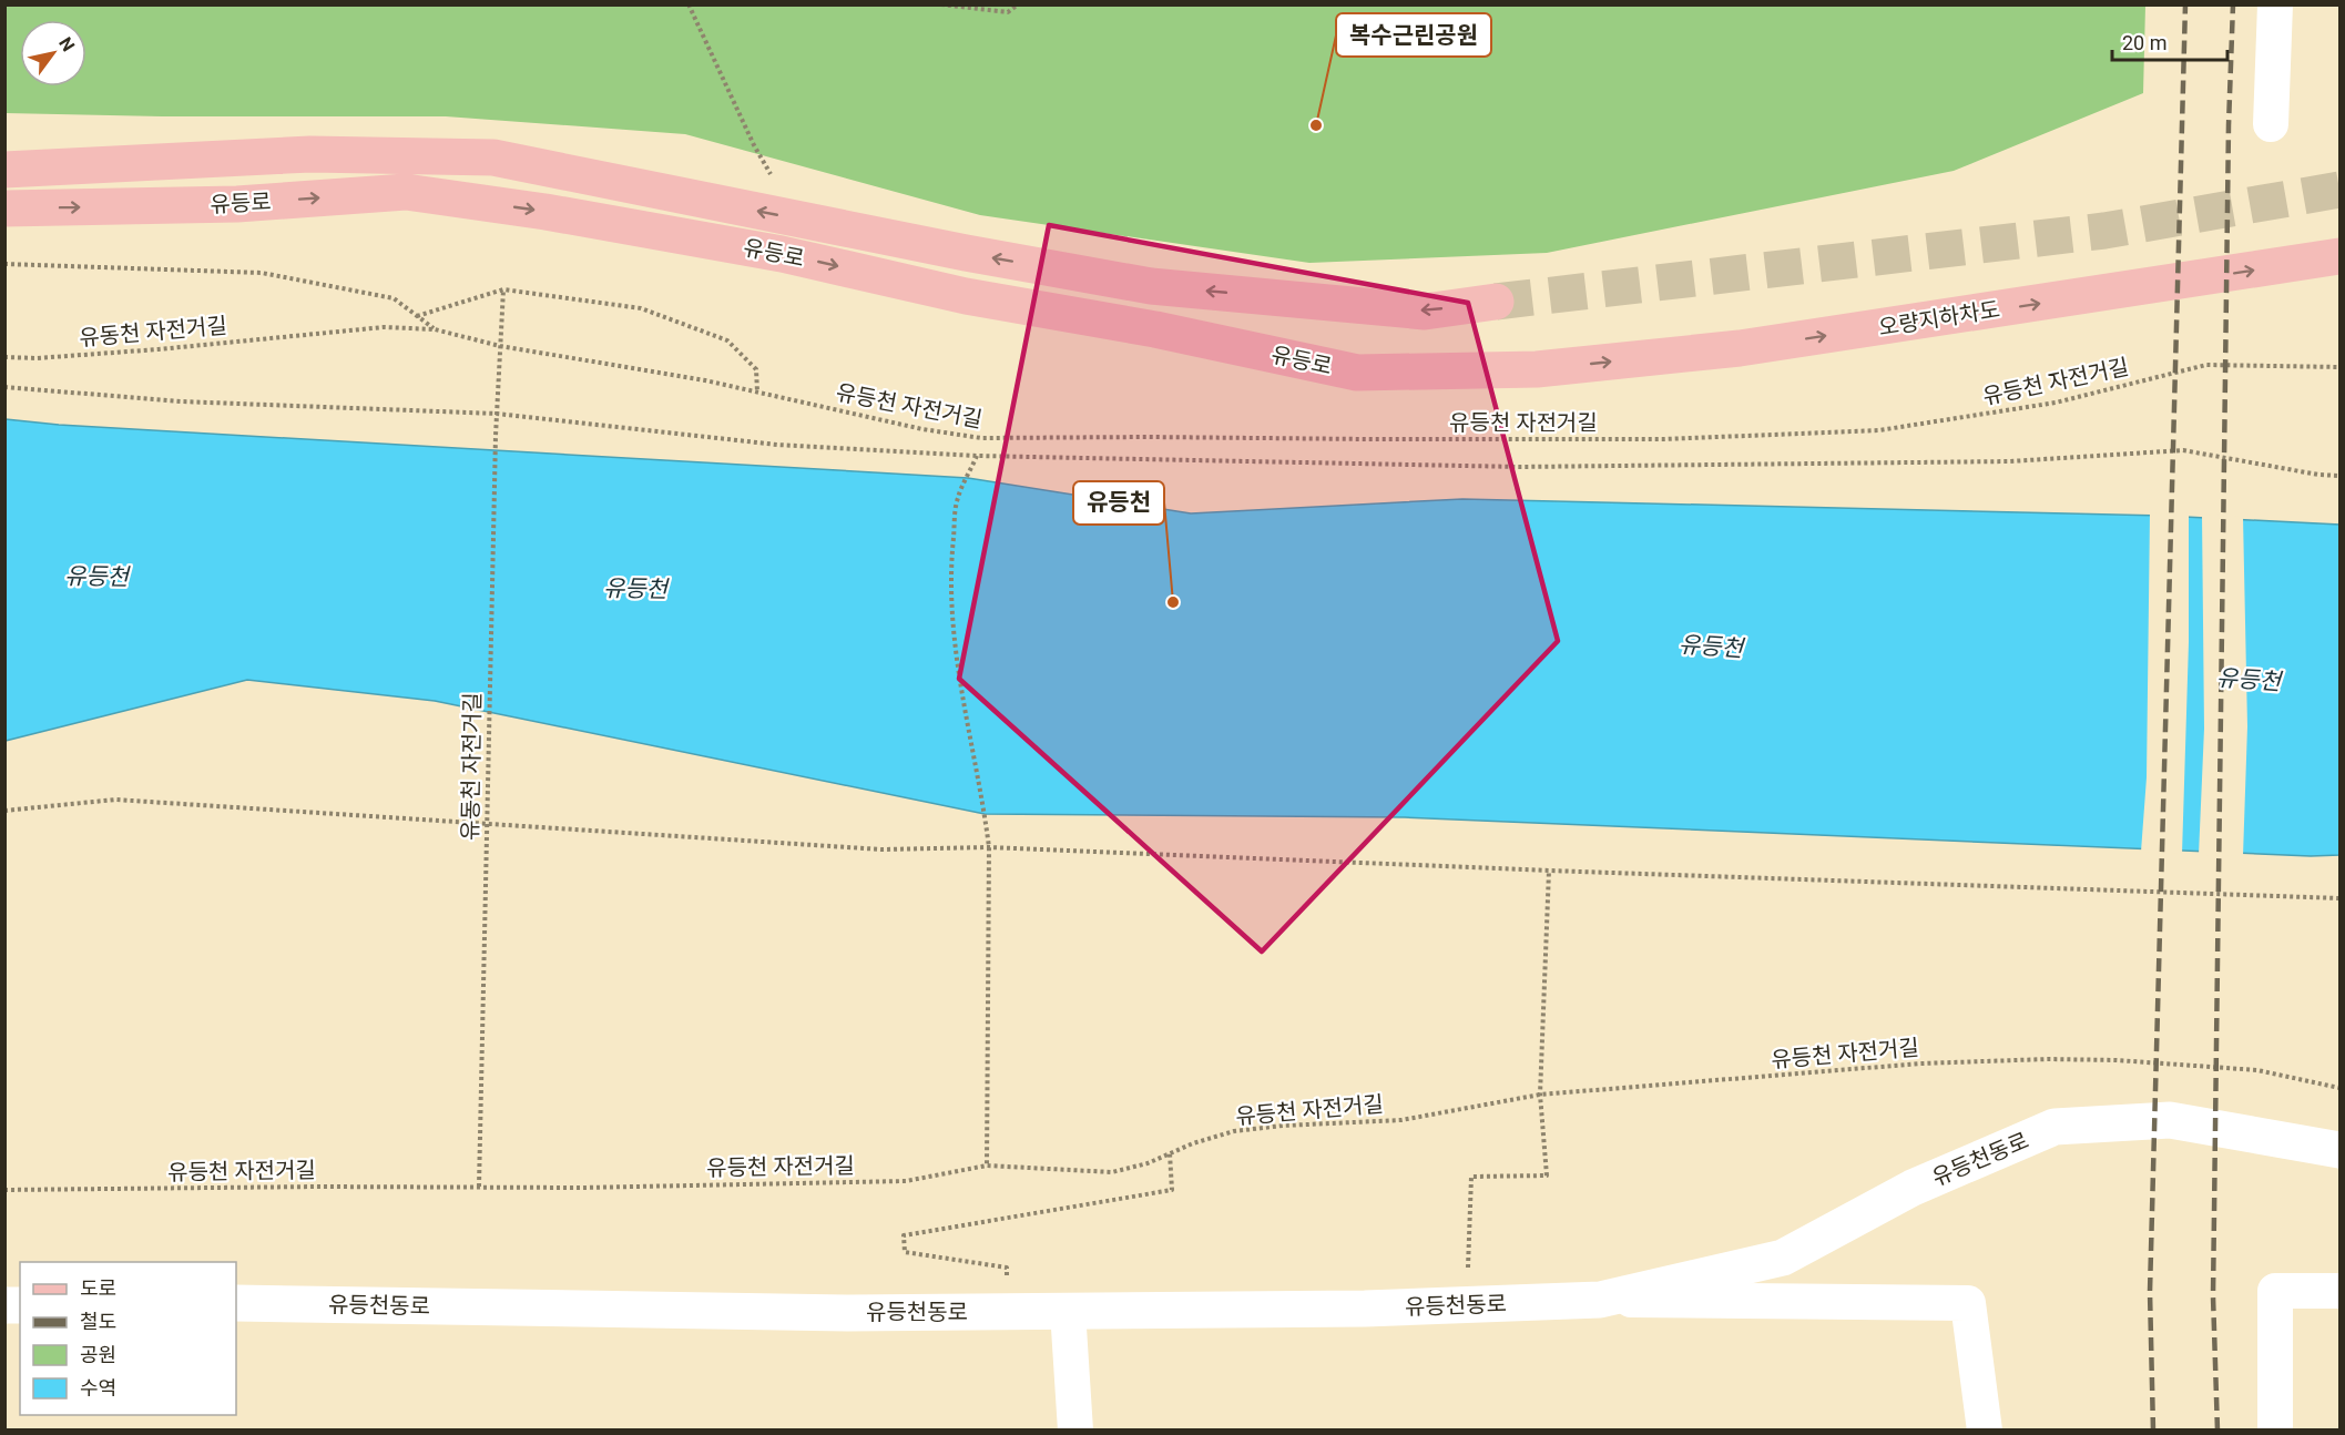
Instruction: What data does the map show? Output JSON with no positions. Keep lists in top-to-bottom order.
{
  "streets": {
    "main road": ["유등로", "오량지하차도", "유등천동로"],
    "path": ["유동천 자전거길", "유등천 자전거길"]
  },
  "crossings": [
    ["유등로", "오량지하차도"],
    ["유동천 자전거길", "유등천 자전거길"]
  ],
  "one_way": ["오량지하차도"],
  "water": ["유등천"],
  "places": ["복수근린공원", "유등천"],
  "legend": [
    "도로",
    "철도",
    "공원",
    "수역"
  ],
  "scale_bar": "20 m",
  "north": "top right"
}
